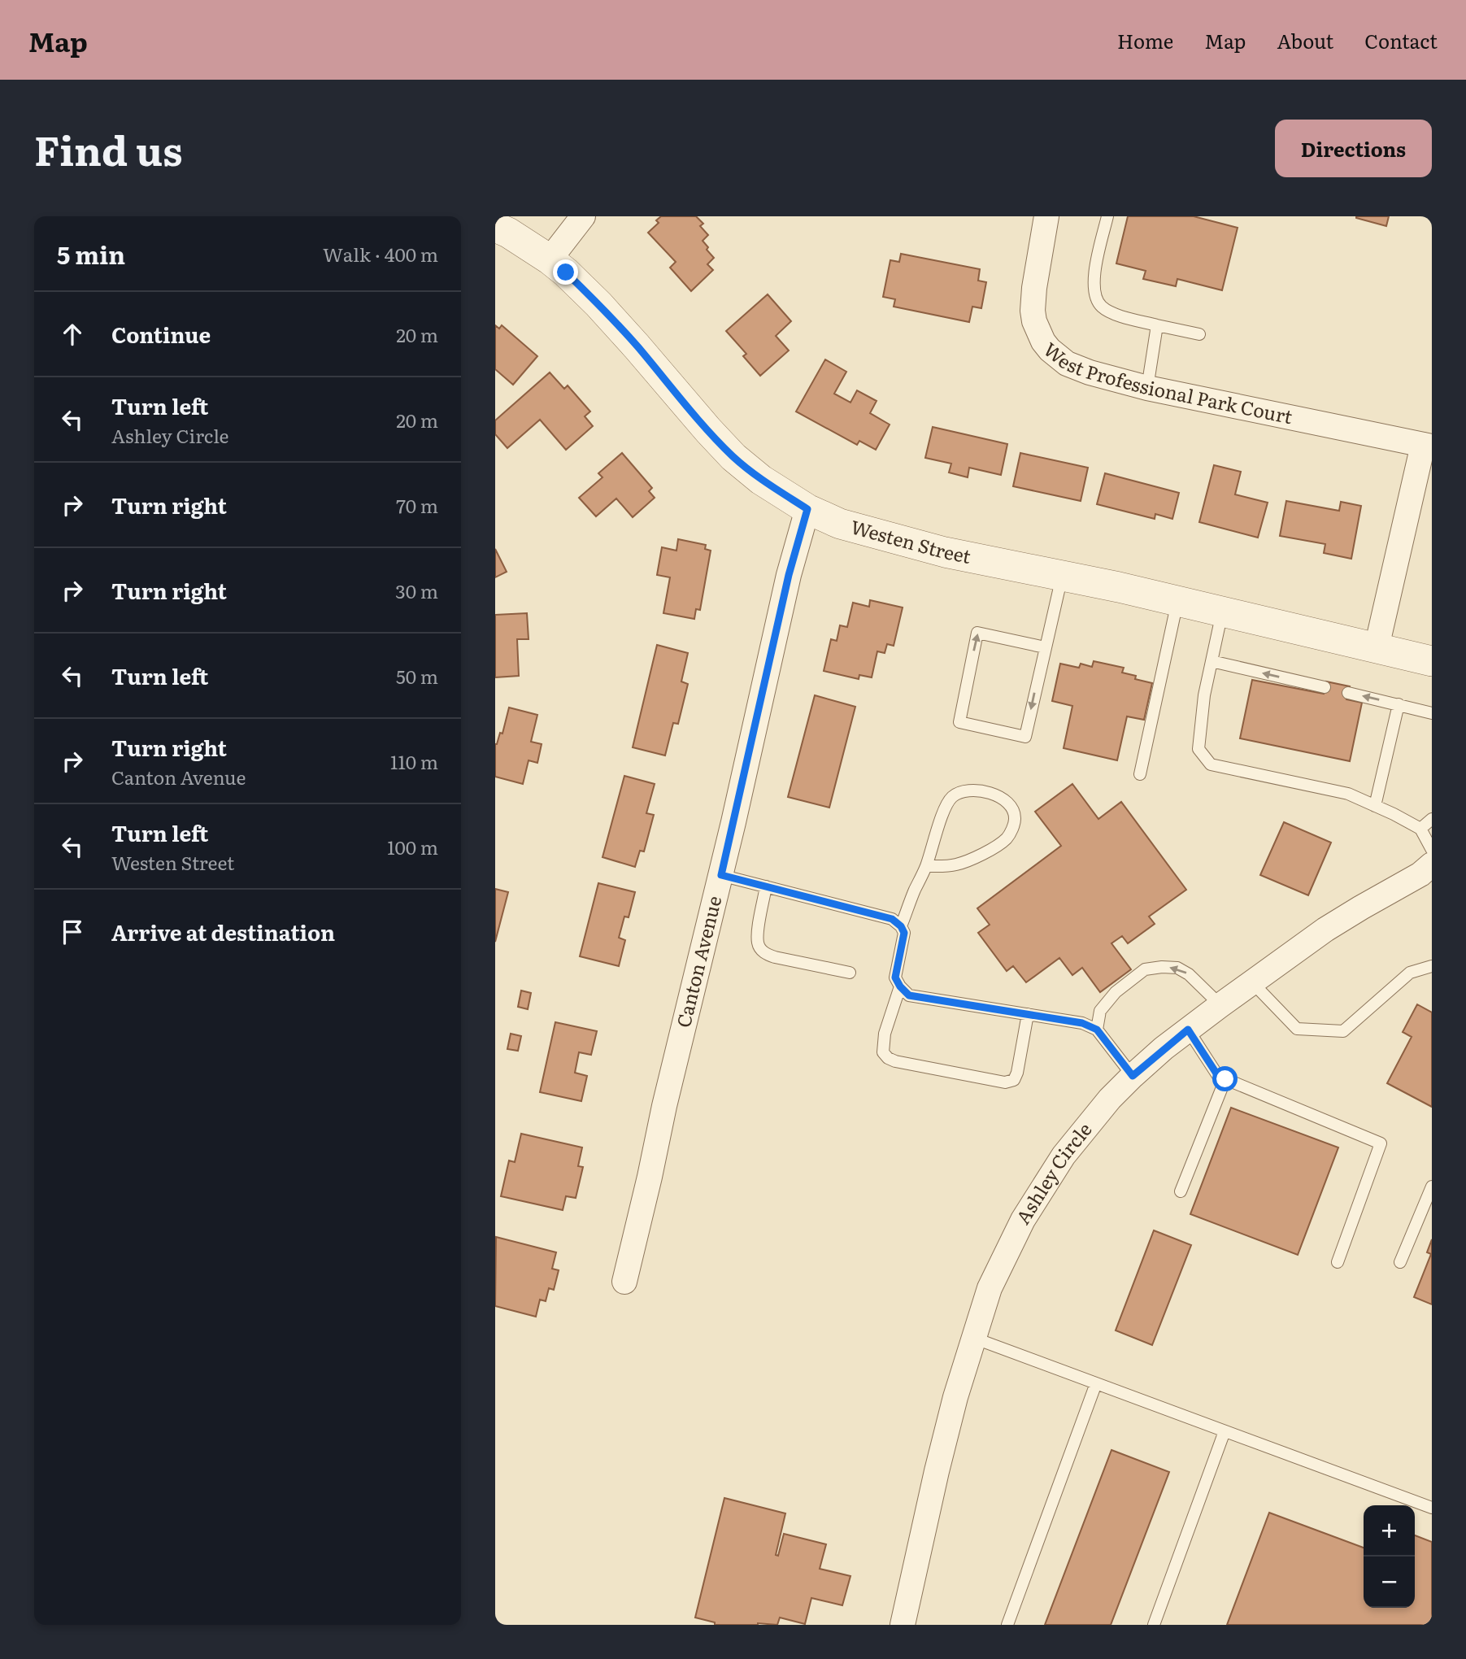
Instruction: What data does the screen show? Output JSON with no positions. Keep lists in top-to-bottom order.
{
  "streets": {
    "street": [
      "West Professional Park Court",
      "Westen Street",
      "Canton Avenue",
      "Ashley Circle"
    ]
  },
  "crossings": [
    ["Westen Street", "Canton Avenue"]
  ],
  "page": {
    "header": "Map",
    "nav": [
      "Home",
      "Map",
      "About",
      "Contact"
    ],
    "title": "Find us",
    "buttons": "Directions",
    "heading": ["5 min", "Walk · 400 m"],
    "list": [
      ["Continue", "20 m"],
      ["Turn left", "Ashley Circle", "20 m"],
      ["Turn right", "70 m"],
      ["Turn right", "30 m"],
      ["Turn left", "50 m"],
      ["Turn right", "Canton Avenue", "110 m"],
      ["Turn left", "Westen Street", "100 m"],
      "Arrive at destination"
    ],
    "map_buttons": ["+", "−"]
  }
}
